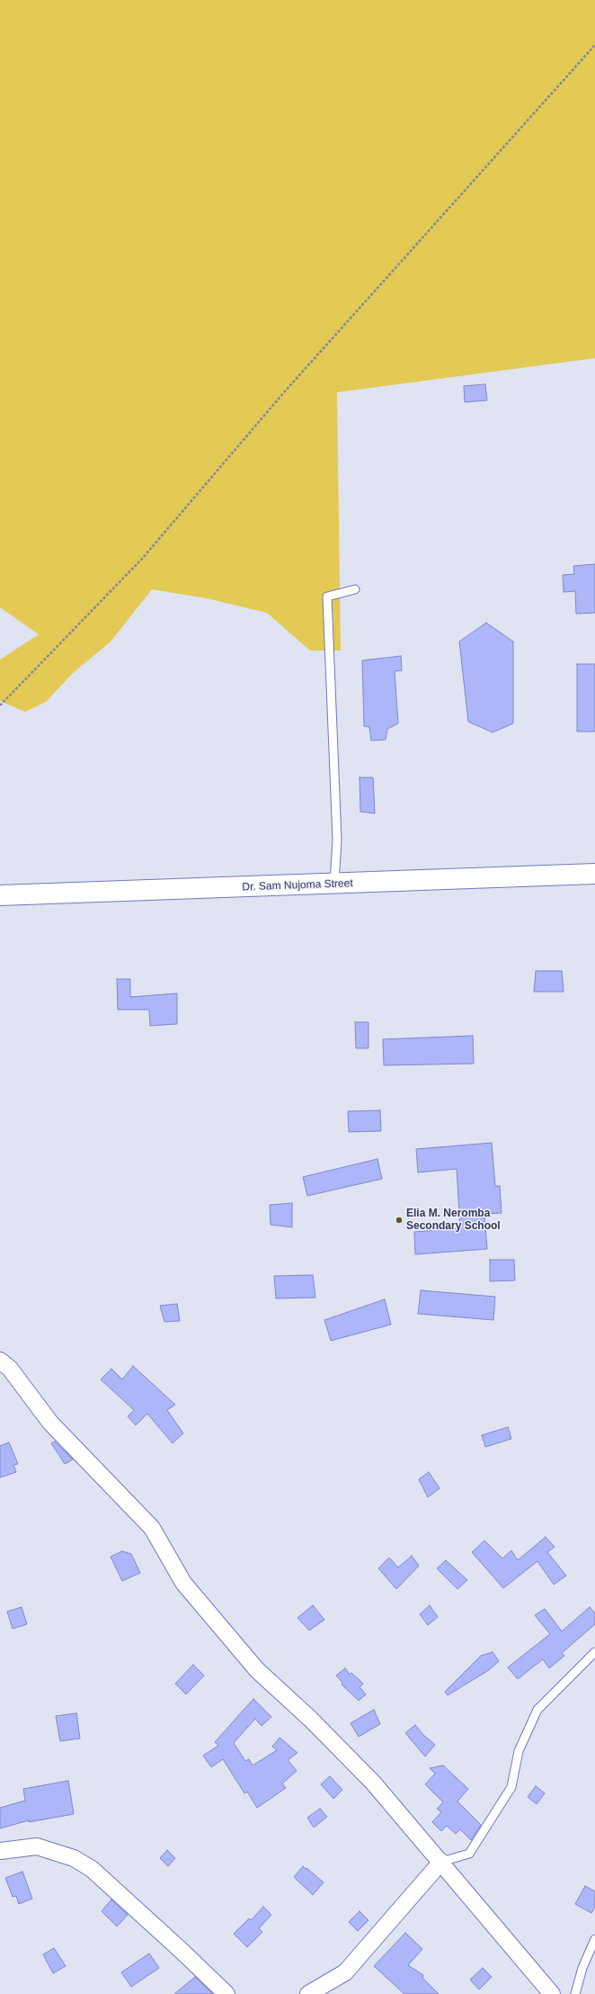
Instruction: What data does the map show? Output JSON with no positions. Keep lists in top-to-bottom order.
{
  "streets": {
    "street": ["Dr. Sam Nujoma Street"]
  },
  "places": ["Elia M. Neromba Secondary School"]
}
